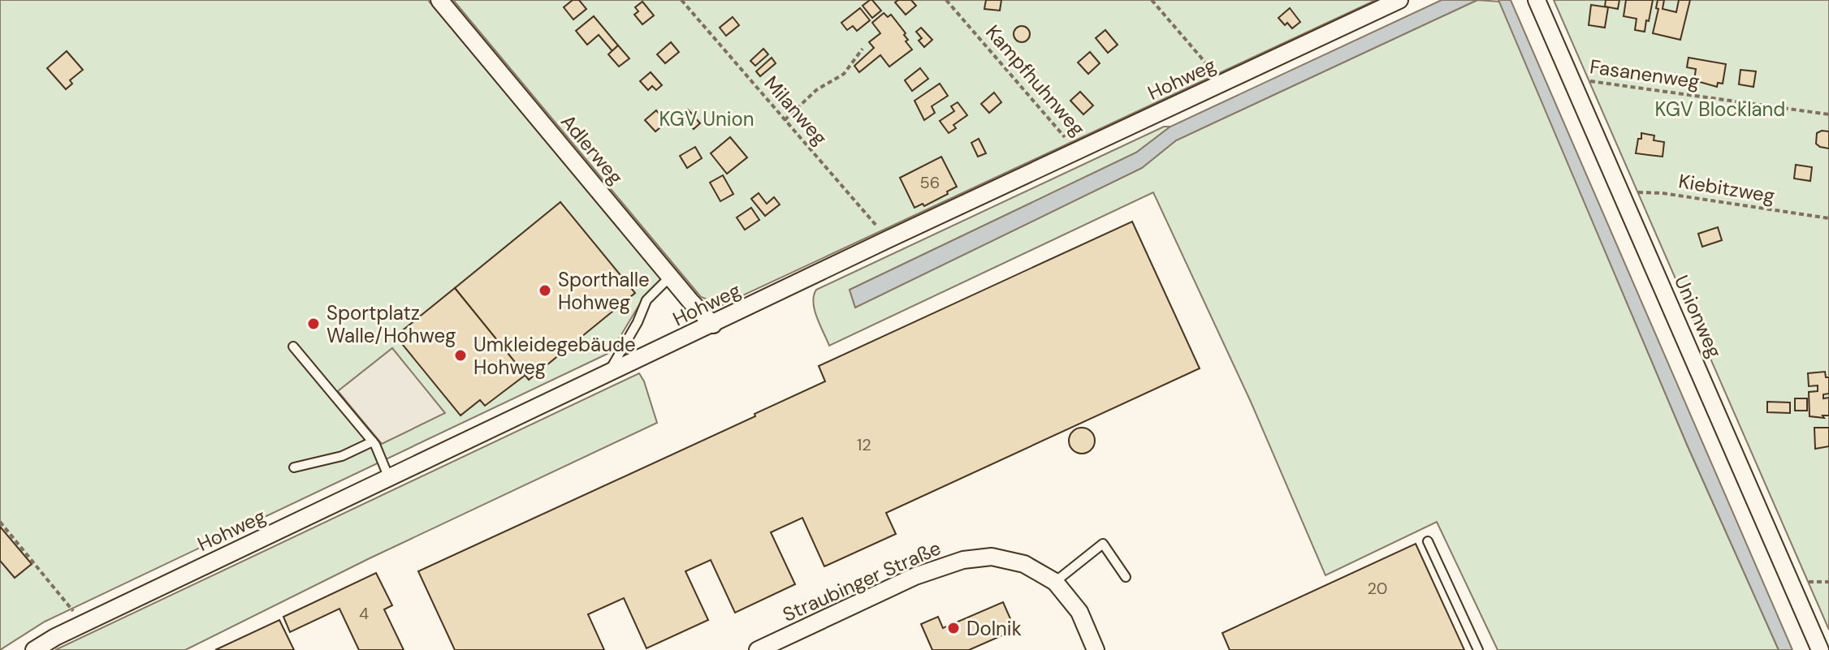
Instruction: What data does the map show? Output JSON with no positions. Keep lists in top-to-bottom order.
{
  "streets": {
    "street": [
      "Hohweg",
      "Adlerweg",
      "Unionweg",
      "Straubinger Straße"
    ],
    "path": [
      "Fasanenweg",
      "Kampfhuhnweg",
      "Milanweg",
      "Kiebitzweg"
    ]
  },
  "crossings": [
    ["Fasanenweg", "Unionweg"],
    ["Hohweg", "Kampfhuhnweg"],
    ["Hohweg", "Milanweg"],
    ["Hohweg", "Adlerweg"],
    ["Kiebitzweg", "Unionweg"]
  ],
  "parks": ["KGV Blockland", "KGV Union"],
  "places": [
    "Sporthalle Hohweg",
    "Sportplatz Walle/Hohweg",
    "Umkleidegebäude Hohweg",
    "Dolnik"
  ],
  "house_numbers": [
    "56",
    "12",
    "20",
    "4"
  ]
}
